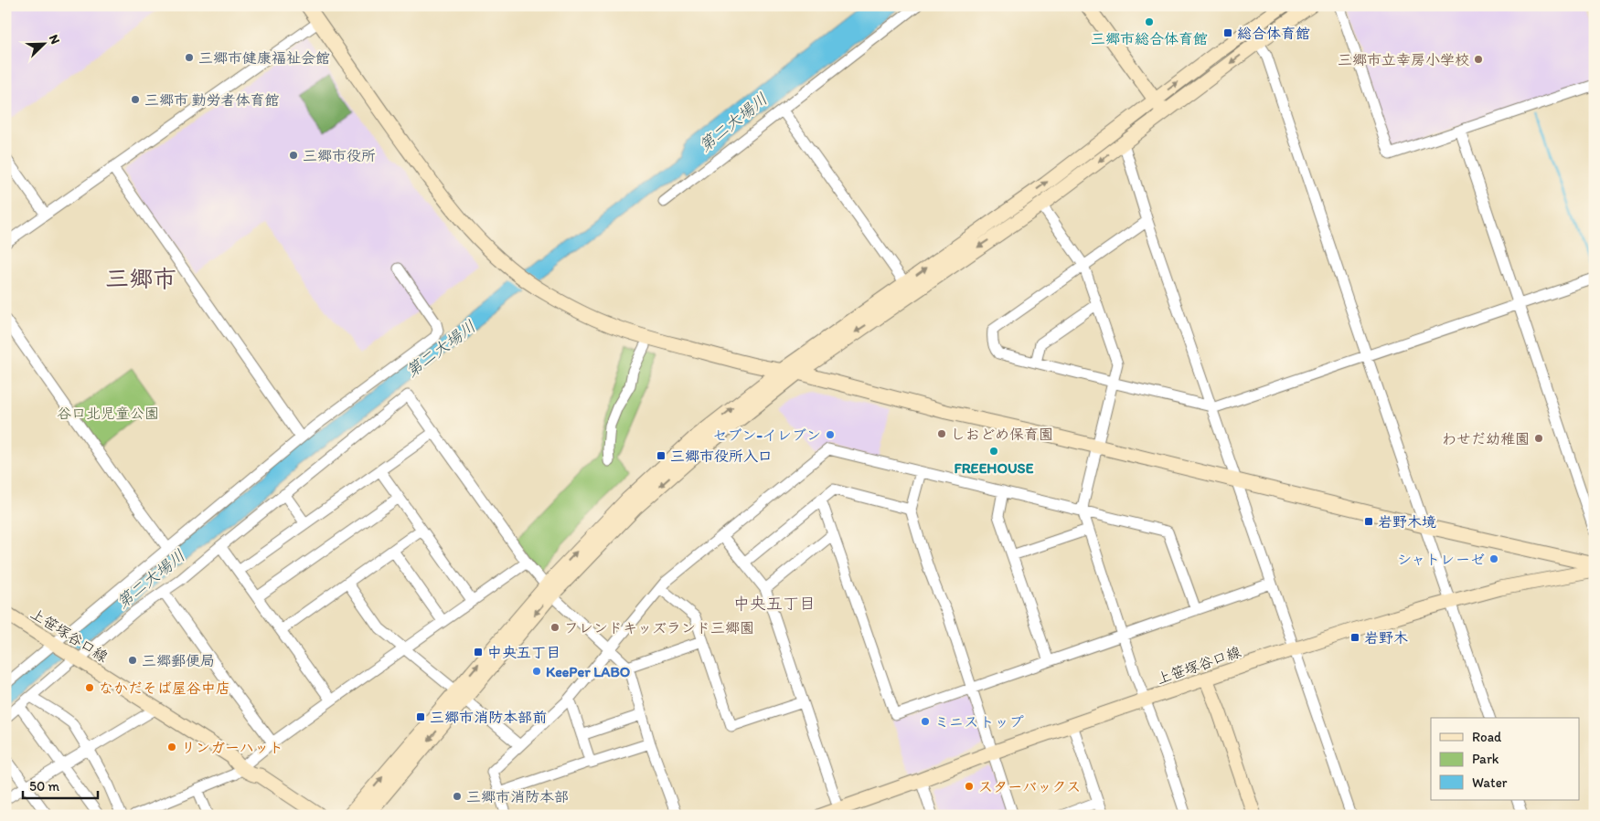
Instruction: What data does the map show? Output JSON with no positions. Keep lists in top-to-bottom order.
{
  "streets": {
    "street": ["上笹塚谷口線"]
  },
  "districts": ["三郷市", "中央五丁目"],
  "water": ["第二大場川"],
  "parks": ["谷口北児童公園"],
  "places": {
    "other": [
      "三郷市総合体育館",
      "三郷市健康福祉会館",
      "三郷市立幸房小学校",
      "三郷市 勤労者体育館",
      "三郷市役所",
      "しおどめ保育園",
      "セブン-イレブン",
      "わせだ幼稚園",
      "FREEHOUSE",
      "シャトレーゼ",
      "フレンドキッズランド三郷園",
      "三郷郵便局",
      "KeePer LABO",
      "なかだそば屋谷中店",
      "ミニストップ",
      "リンガーハット",
      "スターバックス",
      "三郷市消防本部"
    ],
    "transit": [
      "総合体育館",
      "三郷市役所入口",
      "岩野木境",
      "岩野木",
      "中央五丁目",
      "三郷市消防本部前"
    ]
  },
  "legend": ["Road", "Park", "Water"],
  "scale_bar": "50 m",
  "north": "top right"
}
